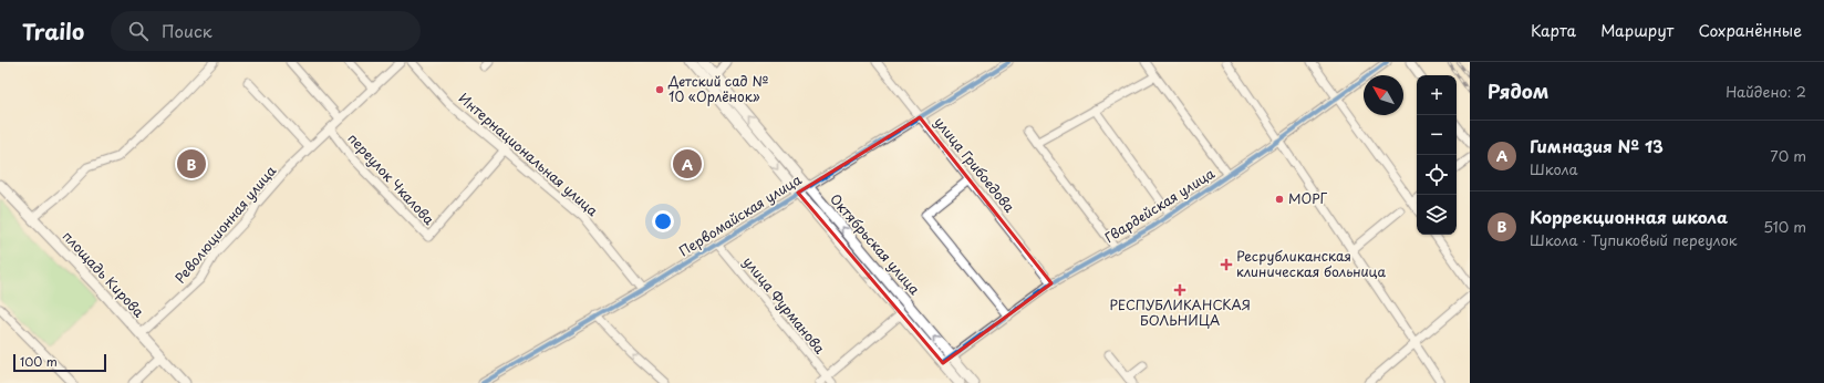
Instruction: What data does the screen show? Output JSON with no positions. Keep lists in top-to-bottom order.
{
  "streets": {
    "main road": ["Октябрьская улица", "площадь Кирова"],
    "street": [
      "Интернациональная улица",
      "улица Грибоедова",
      "переулок Чкалова",
      "Гвардейская улица",
      "Первомайская улица",
      "Революционная улица",
      "улица Фурманова"
    ]
  },
  "crossings": [
    ["Интернациональная улица", "переулок Чкалова"],
    ["Интернациональная улица", "Первомайская улица"],
    ["улица Грибоедова", "Гвардейская улица"],
    ["улица Грибоедова", "Первомайская улица"],
    ["переулок Чкалова", "Революционная улица"],
    ["Гвардейская улица", "Октябрьская улица"],
    ["Первомайская улица", "Октябрьская улица"],
    ["Первомайская улица", "улица Фурманова"],
    ["Революционная улица", "площадь Кирова"]
  ],
  "places": {
    "other": ["Детский сад № 10 «Орлёнок»", "МОРГ"],
    "health": ["Ресрубликанская клиническая больница", "РЕСПУБЛИКАНСКАЯ БОЛЬНИЦА"]
  },
  "scale_bar": "100 m",
  "north": "top left",
  "page": {
    "header": "Trailo",
    "search": "Поиск",
    "nav": ["Карта", "Маршрут", "Сохранённые"],
    "heading": ["Рядом", "Найдено: 2"],
    "map_buttons": ["+", "−"],
    "list": [
      {
        "mark": "A",
        "name": "Гимназия № 13",
        "note": "Школа",
        "value": "70 m"
      },
      {
        "mark": "B",
        "name": "Коррекционная школа",
        "note": "Школа · Тупиковый переулок",
        "value": "510 m"
      }
    ],
    "pins": ["A", "B"],
    "scale": "100 m"
  }
}
